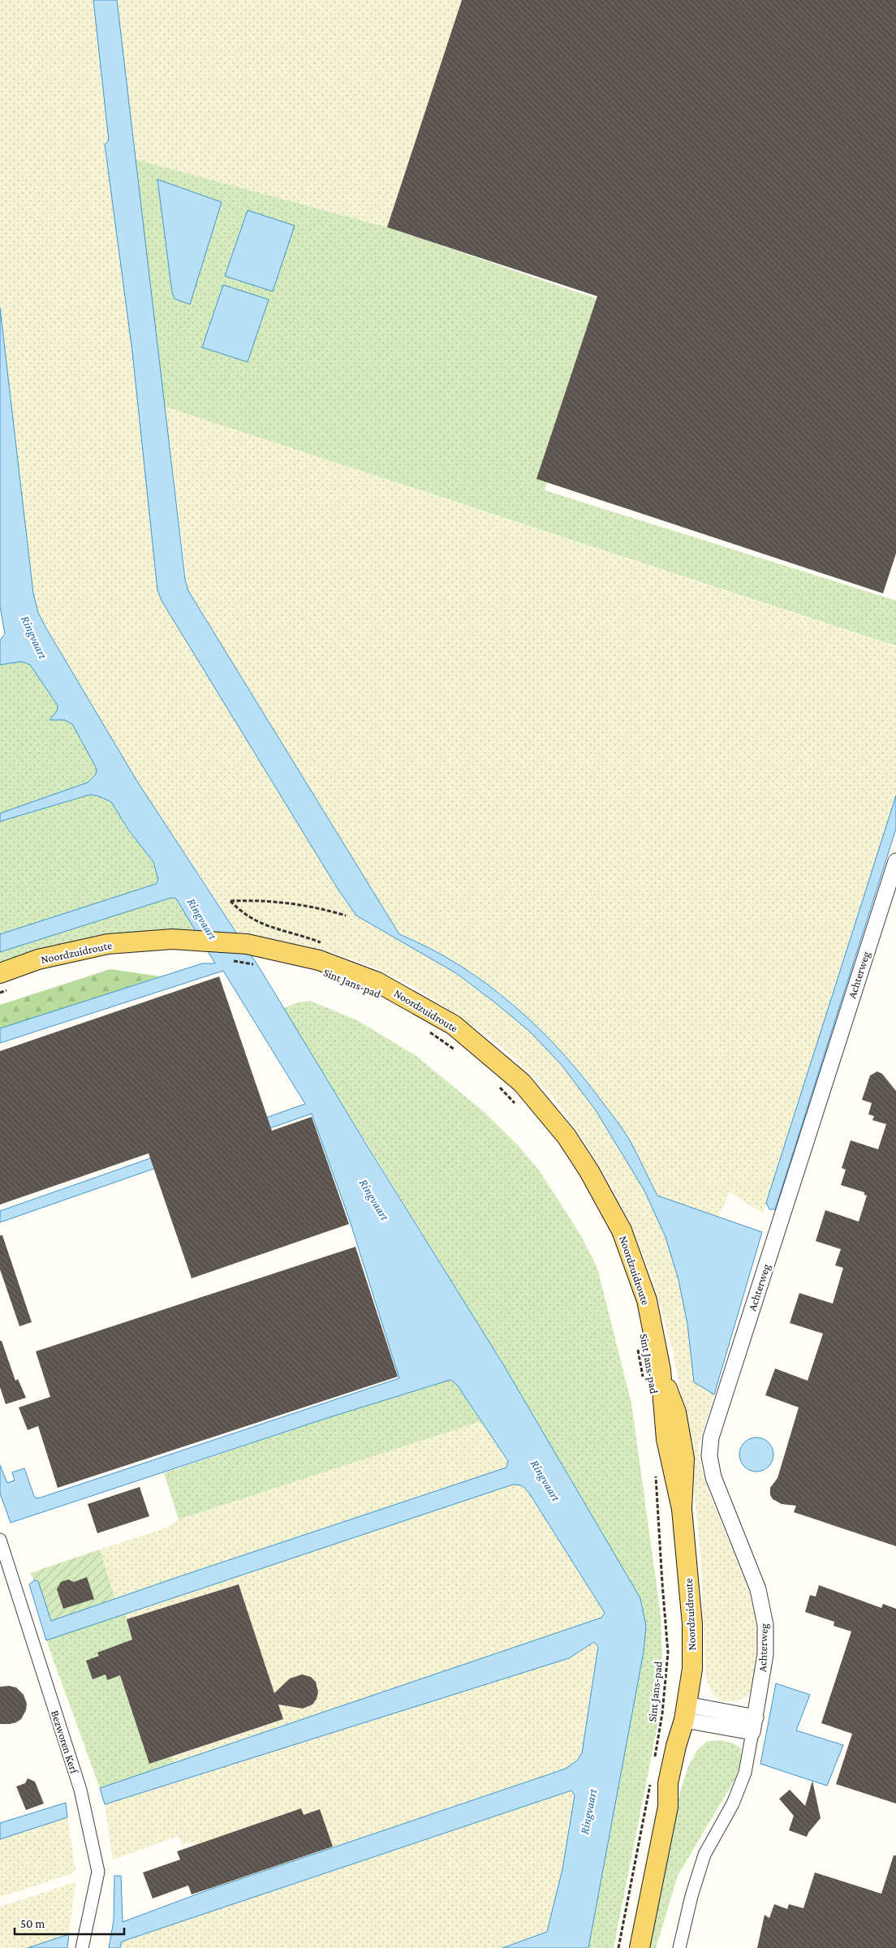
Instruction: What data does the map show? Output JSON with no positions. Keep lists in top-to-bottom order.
{
  "streets": {
    "main road": ["Noordzuidroute"],
    "street": ["Achterweg", "Bezworen Kerf"],
    "path": ["Sint Jans-pad"]
  },
  "water": ["Ringvaart"],
  "scale_bar": "50 m"
}
